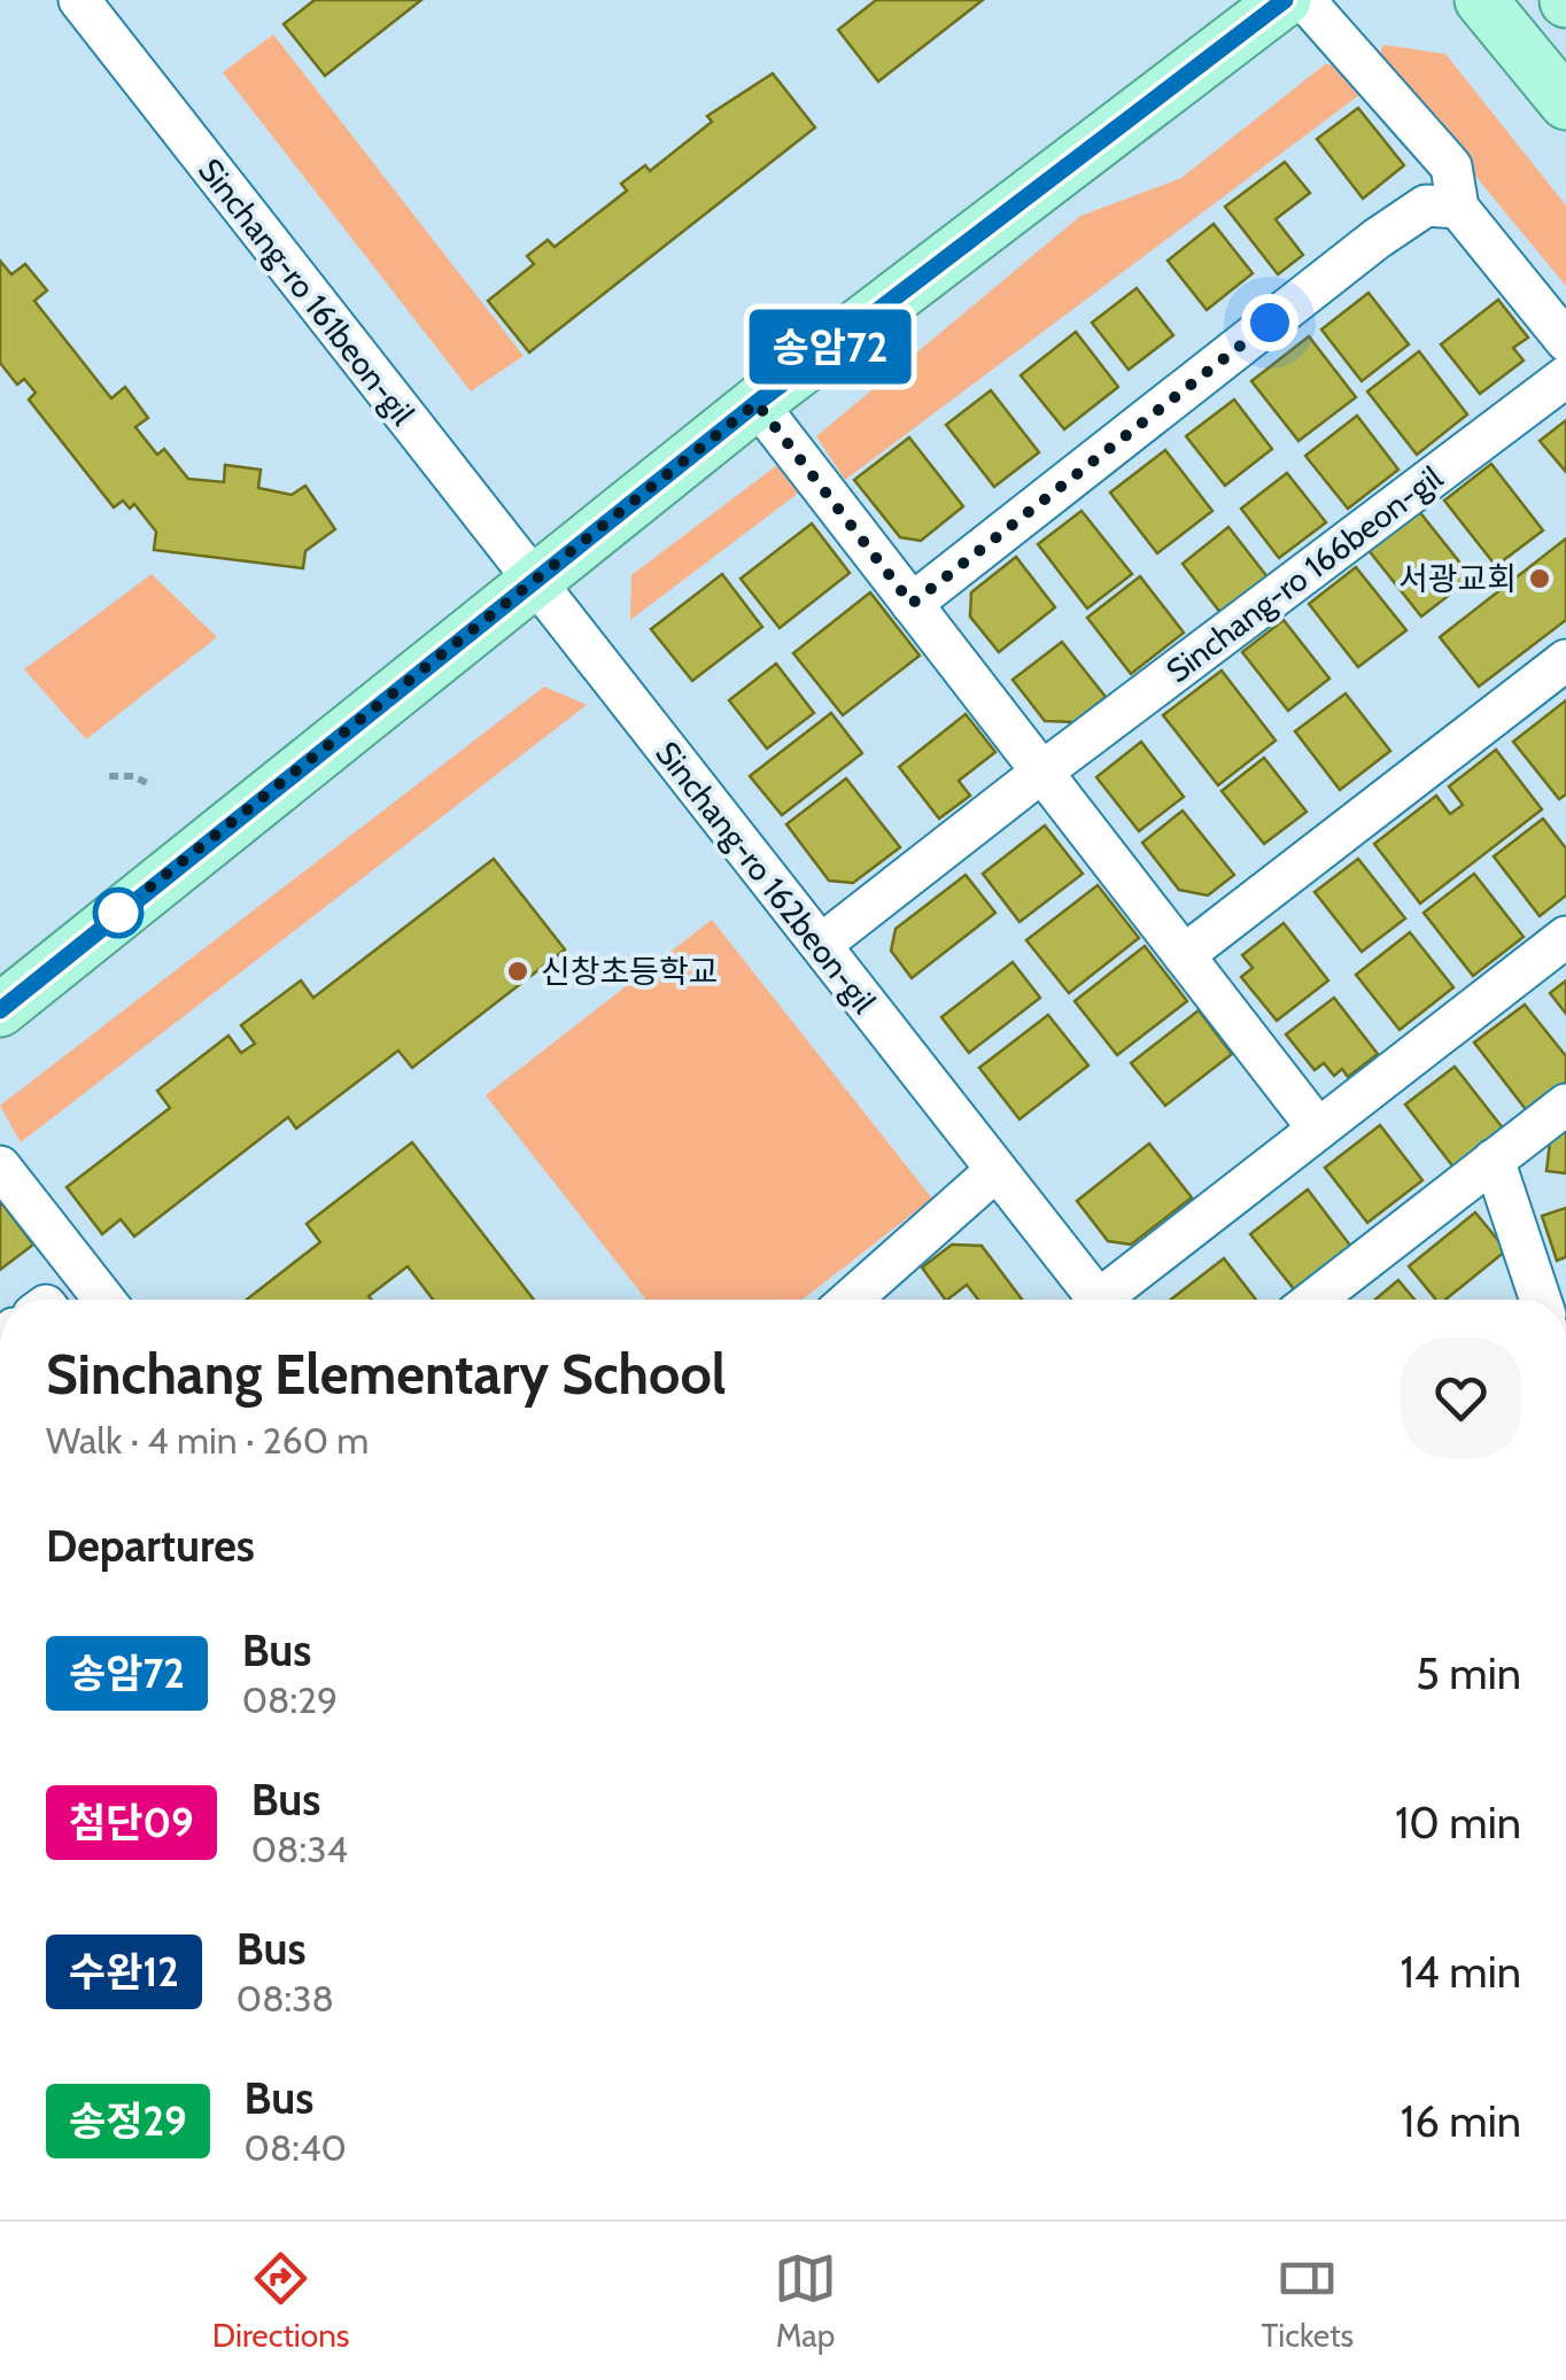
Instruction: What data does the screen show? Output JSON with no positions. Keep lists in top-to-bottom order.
{
  "streets": {
    "street": ["Sinchang-ro 161beon-gil", "Sinchang-ro 166beon-gil", "Sinchang-ro 162beon-gil"]
  },
  "crossings": [
    ["Sinchang-ro 161beon-gil", "Sinchang-ro 162beon-gil"],
    ["Sinchang-ro 166beon-gil", "Sinchang-ro 162beon-gil"]
  ],
  "places": ["서광교회", "신창초등학교"],
  "lines": ["bus line 송암72"],
  "page": {
    "on_map": "송암72",
    "heading": [
      ["Sinchang Elementary School", "Walk · 4 min · 260 m"],
      "Departures"
    ],
    "list": [
      {
        "mark": "송암72",
        "name": "Bus",
        "note": "08:29",
        "value": "5 min"
      },
      {
        "mark": "첨단09",
        "name": "Bus",
        "note": "08:34",
        "value": "10 min"
      },
      {
        "mark": "수완12",
        "name": "Bus",
        "note": "08:38",
        "value": "14 min"
      },
      {
        "mark": "송정29",
        "name": "Bus",
        "note": "08:40",
        "value": "16 min"
      }
    ],
    "tabs": ["Directions", "Map", "Tickets"]
  }
}
